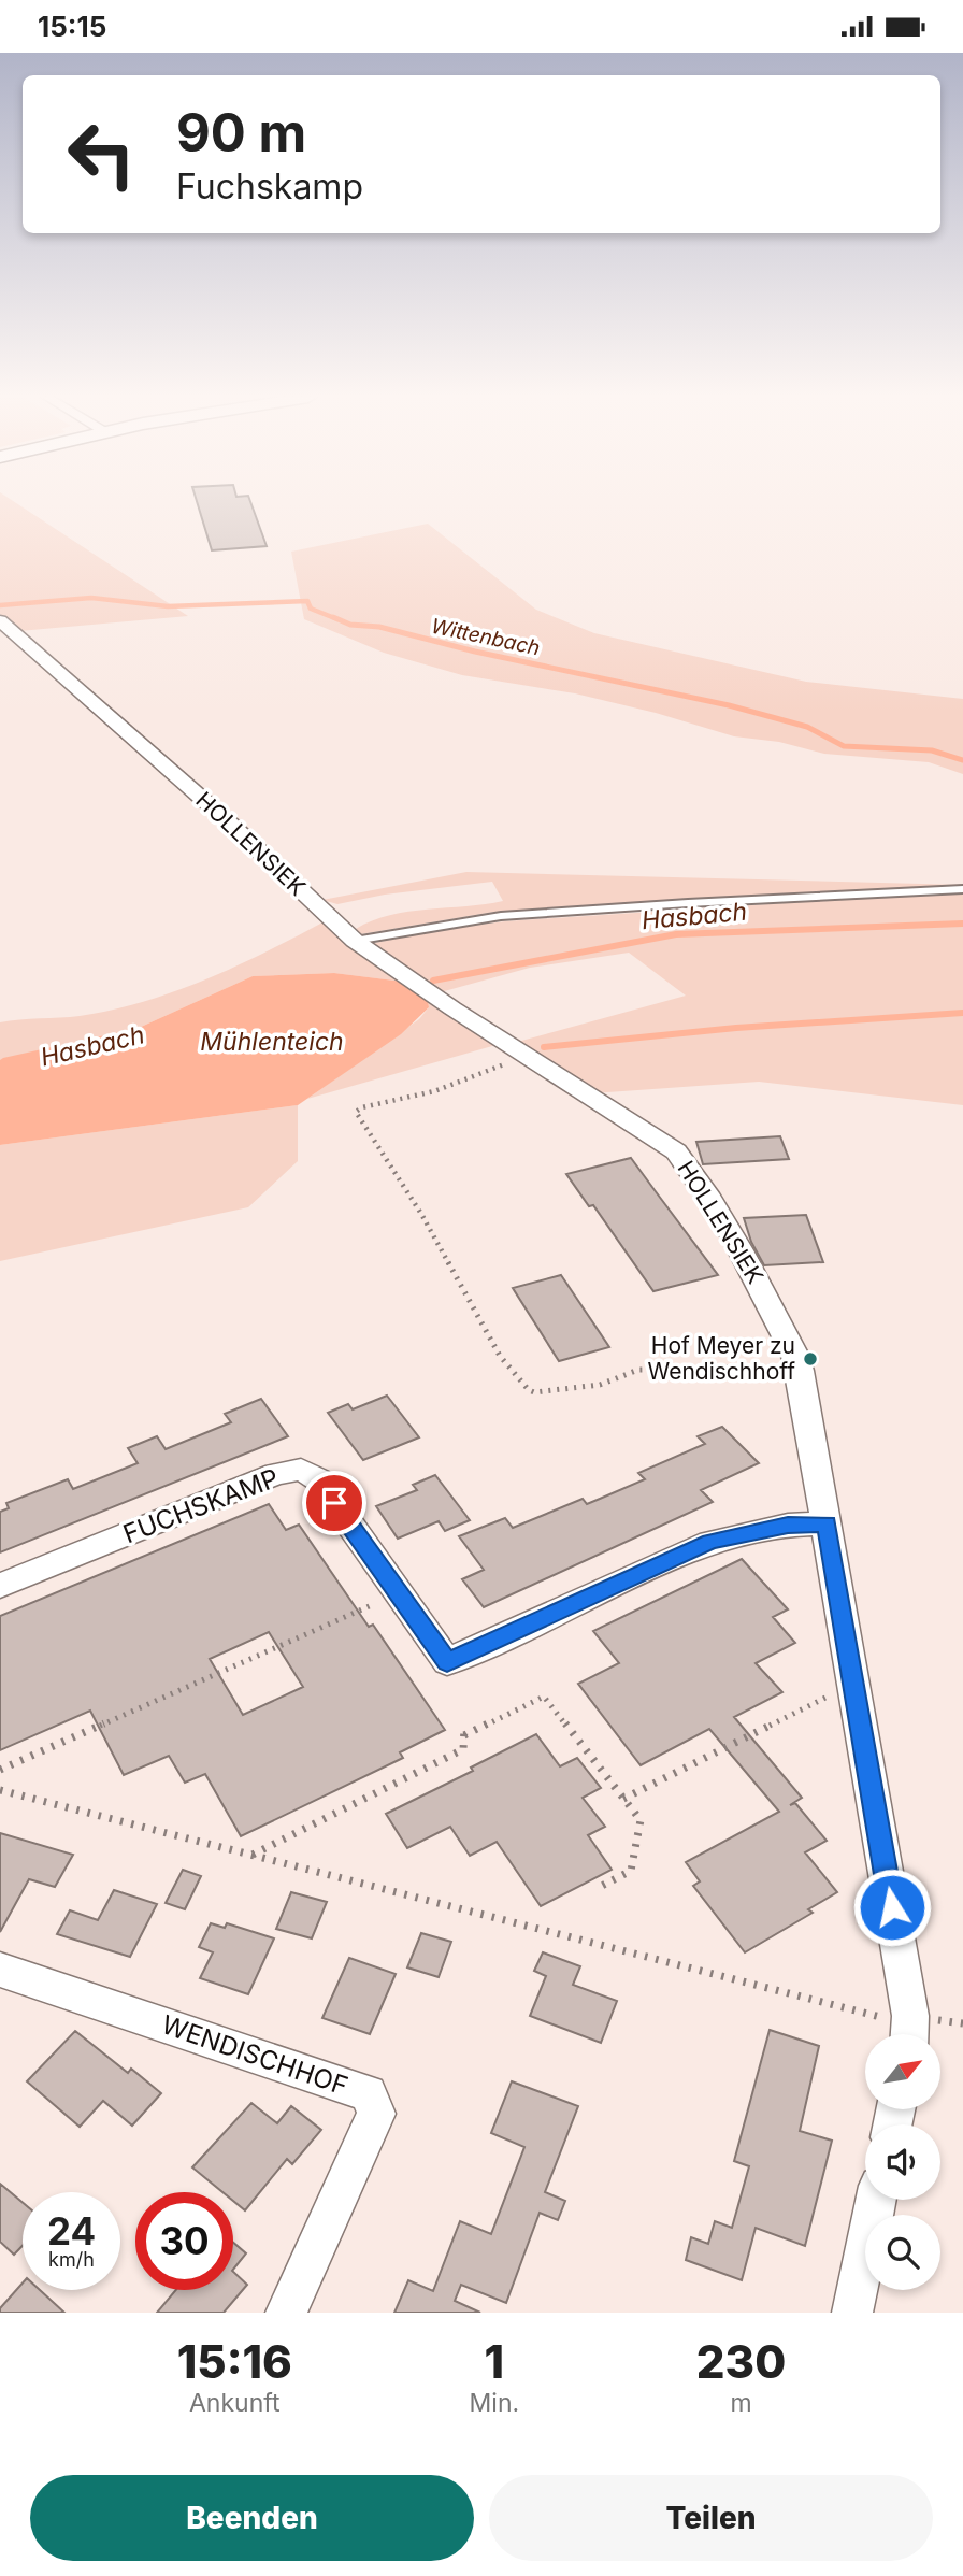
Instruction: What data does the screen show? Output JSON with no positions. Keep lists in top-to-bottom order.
{
  "streets": {
    "street": ["HOLLENSIEK", "FUCHSKAMP", "WENDISCHHOF"]
  },
  "crossings": [
    ["HOLLENSIEK", "FUCHSKAMP"]
  ],
  "water": ["Wittenbach", "Hasbach", "Mühlenteich"],
  "places": ["Hof Meyer zu Wendischhoff"],
  "north": "top right",
  "page": {
    "status": "15:15",
    "turn": ["90 m", "Fuchskamp"],
    "speed": "24 km/h",
    "limit": "30",
    "eta": [
      "15:16",
      "Ankunft",
      "1",
      "Min.",
      "230",
      "m"
    ],
    "buttons": ["Beenden", "Teilen"]
  }
}
